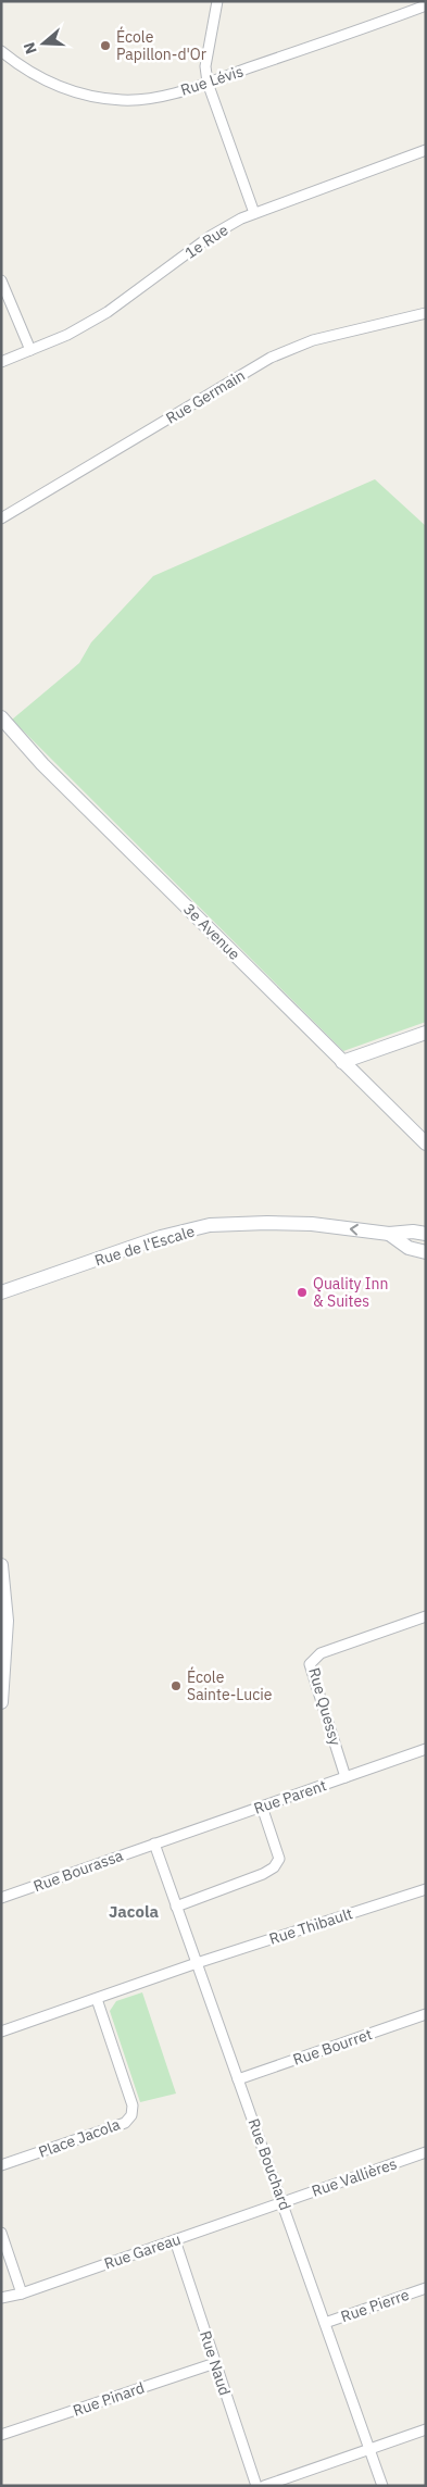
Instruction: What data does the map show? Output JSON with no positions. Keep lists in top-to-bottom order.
{
  "streets": {
    "main road": ["3e Avenue", "Rue de l'Escale"],
    "street": [
      "Rue Lévis",
      "1e Rue",
      "Rue Germain",
      "Rue Quessy",
      "Rue Parent",
      "Rue Bourassa",
      "Rue Thibault",
      "Rue Bourret",
      "Place Jacola",
      "Rue Bouchard",
      "Rue Vallières",
      "Rue Gareau",
      "Rue Pierre",
      "Rue Naud",
      "Rue Pinard"
    ]
  },
  "crossings": [
    ["Rue Quessy", "Rue Parent"],
    ["Rue Parent", "Rue Bourassa"],
    ["Rue Parent", "Rue Bouchard"],
    ["Rue Bourassa", "Rue Bouchard"],
    ["Rue Thibault", "Rue Bouchard"],
    ["Rue Bourret", "Rue Bouchard"],
    ["Rue Bouchard", "Rue Vallières"],
    ["Rue Bouchard", "Rue Gareau"],
    ["Rue Bouchard", "Rue Pierre"],
    ["Rue Vallières", "Rue Gareau"],
    ["Rue Gareau", "Rue Naud"],
    ["Rue Naud", "Rue Pinard"]
  ],
  "one_way": ["Rue de l'Escale"],
  "districts": ["Jacola"],
  "places": ["École Papillon-d'Or", "Quality Inn & Suites", "École Sainte-Lucie"],
  "north": "left"
}
